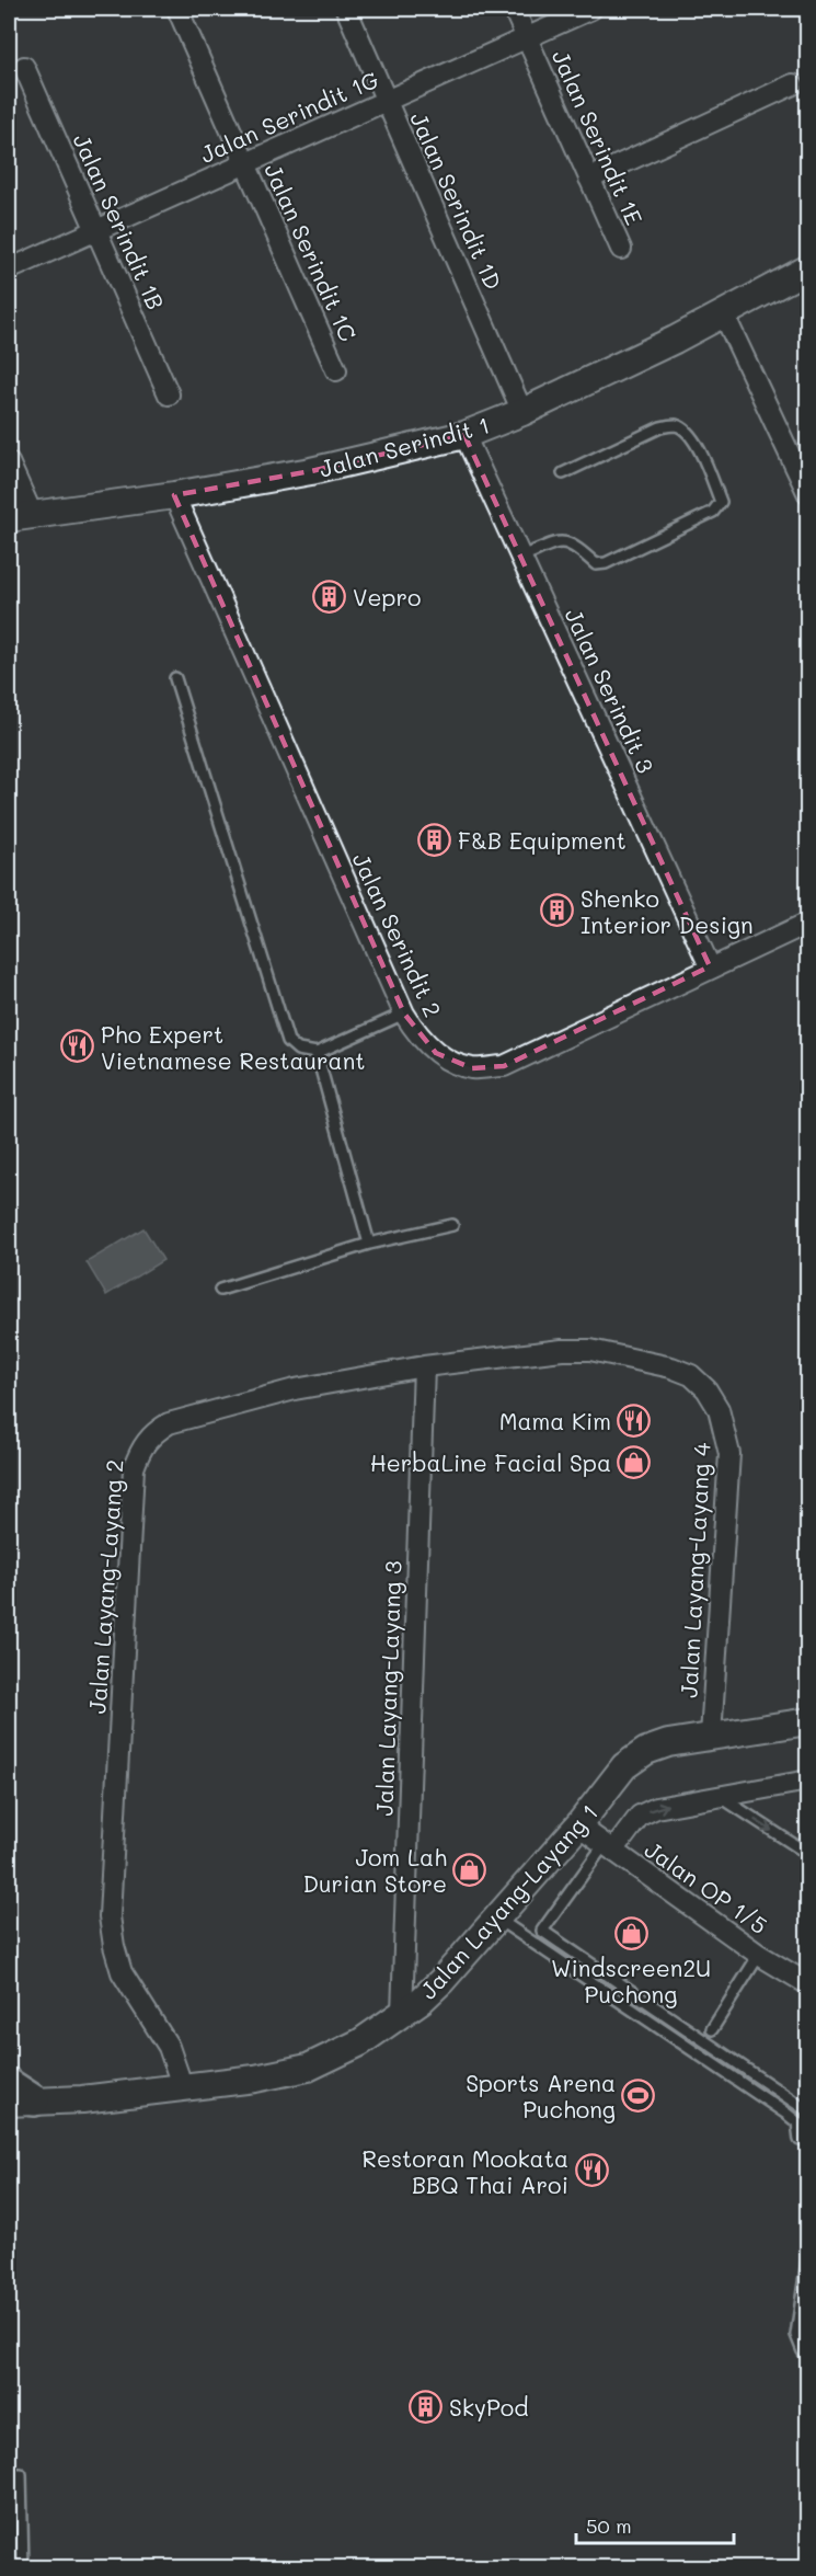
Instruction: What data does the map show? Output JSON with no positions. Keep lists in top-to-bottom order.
{
  "streets": {
    "street": [
      "Jalan Serindit 1G",
      "Jalan Serindit 1E",
      "Jalan Serindit 1D",
      "Jalan Serindit 1B",
      "Jalan Serindit 1C",
      "Jalan Serindit 1",
      "Jalan Serindit 3",
      "Jalan Serindit 2",
      "Jalan Layang-Layang 4",
      "Jalan Layang-Layang 2",
      "Jalan Layang-Layang 3",
      "Jalan OP 1/5",
      "Jalan Layang-Layang 1"
    ]
  },
  "crossings": [
    ["Jalan Serindit 1G", "Jalan Serindit 1E"],
    ["Jalan Serindit 1G", "Jalan Serindit 1D"],
    ["Jalan Serindit 1G", "Jalan Serindit 1B"],
    ["Jalan Serindit 1G", "Jalan Serindit 1C"],
    ["Jalan Serindit 1D", "Jalan Serindit 1"],
    ["Jalan Serindit 1", "Jalan Serindit 3"],
    ["Jalan Serindit 1", "Jalan Serindit 2"],
    ["Jalan Serindit 3", "Jalan Serindit 2"],
    ["Jalan Layang-Layang 4", "Jalan Layang-Layang 2"],
    ["Jalan Layang-Layang 4", "Jalan Layang-Layang 1"],
    ["Jalan Layang-Layang 2", "Jalan Layang-Layang 3"],
    ["Jalan Layang-Layang 2", "Jalan Layang-Layang 1"],
    ["Jalan Layang-Layang 3", "Jalan Layang-Layang 1"],
    ["Jalan OP 1/5", "Jalan Layang-Layang 1"]
  ],
  "places": {
    "building": [
      "Vepro",
      "F&B Equipment",
      "Shenko Interior Design",
      "SkyPod"
    ],
    "restaurant": ["Pho Expert Vietnamese Restaurant", "Mama Kim", "Restoran Mookata BBQ Thai Aroi"],
    "shop": ["HerbaLine Facial Spa", "Jom Lah Durian Store", "Windscreen2U Puchong"],
    "sports": ["Sports Arena Puchong"]
  },
  "scale_bar": "50 m"
}
